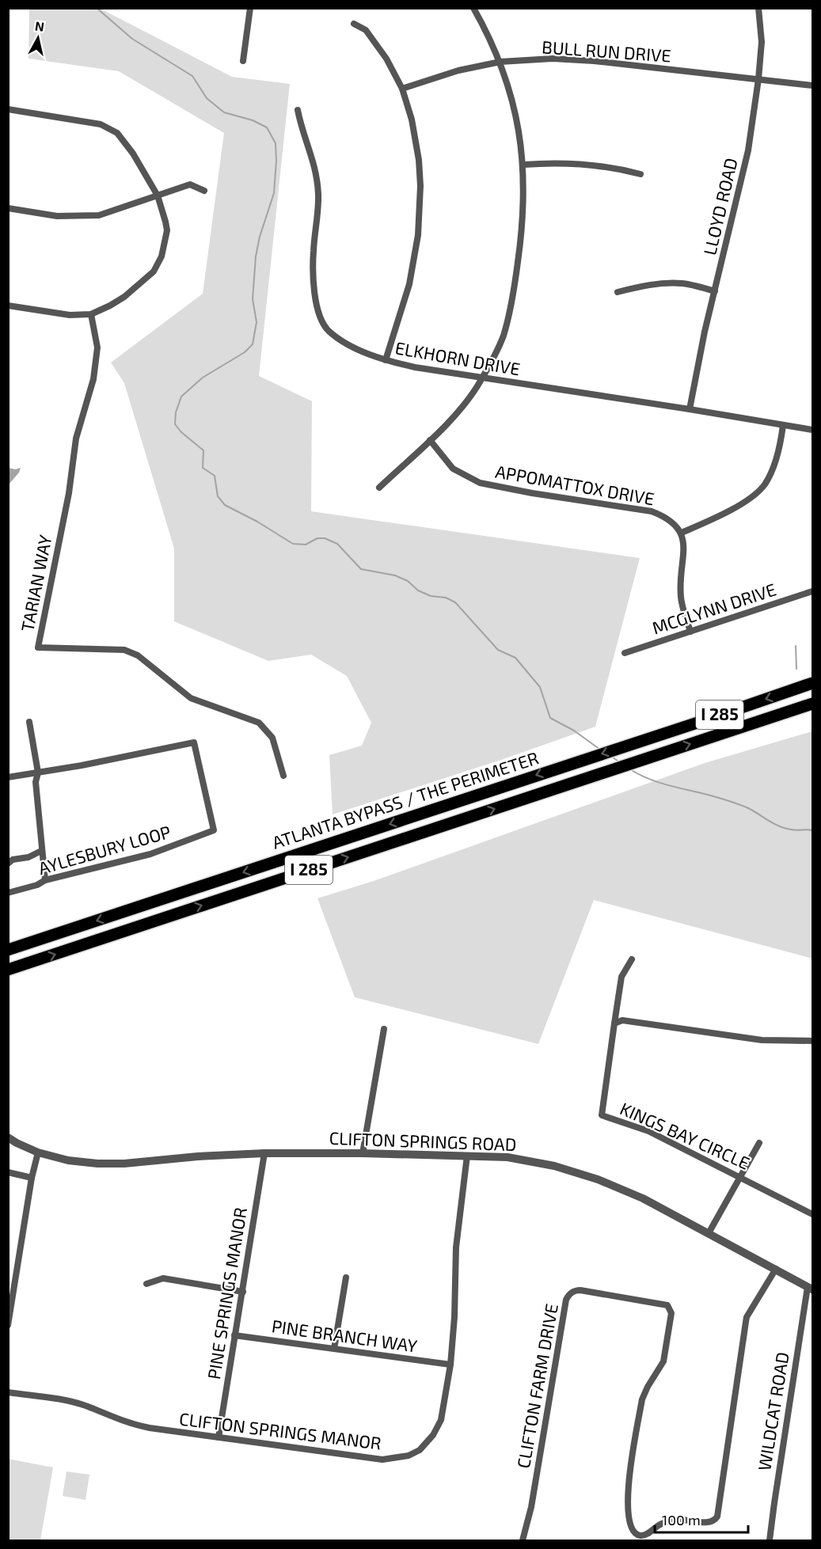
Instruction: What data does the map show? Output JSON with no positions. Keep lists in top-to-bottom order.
{
  "streets": {
    "highway": ["I 285", "ATLANTA BYPASS / THE PERIMETER"],
    "street": [
      "BULL RUN DRIVE",
      "LLOYD ROAD",
      "ELKHORN DRIVE",
      "APPOMATTOX DRIVE",
      "TARIAN WAY",
      "MCGLYNN DRIVE",
      "AYLESBURY LOOP",
      "KINGS BAY CIRCLE",
      "CLIFTON SPRINGS ROAD",
      "PINE SPRINGS MANOR",
      "PINE BRANCH WAY",
      "CLIFTON FARM DRIVE",
      "WILDCAT ROAD",
      "CLIFTON SPRINGS MANOR"
    ]
  },
  "crossings": [
    ["BULL RUN DRIVE", "LLOYD ROAD"],
    ["LLOYD ROAD", "ELKHORN DRIVE"],
    ["CLIFTON SPRINGS ROAD", "PINE SPRINGS MANOR"],
    ["CLIFTON SPRINGS ROAD", "CLIFTON FARM DRIVE"],
    ["CLIFTON SPRINGS ROAD", "WILDCAT ROAD"],
    ["CLIFTON SPRINGS ROAD", "CLIFTON SPRINGS MANOR"],
    ["PINE SPRINGS MANOR", "PINE BRANCH WAY"],
    ["PINE SPRINGS MANOR", "CLIFTON SPRINGS MANOR"],
    ["PINE BRANCH WAY", "CLIFTON SPRINGS MANOR"]
  ],
  "scale_bar": "100 m",
  "north": "top"
}
